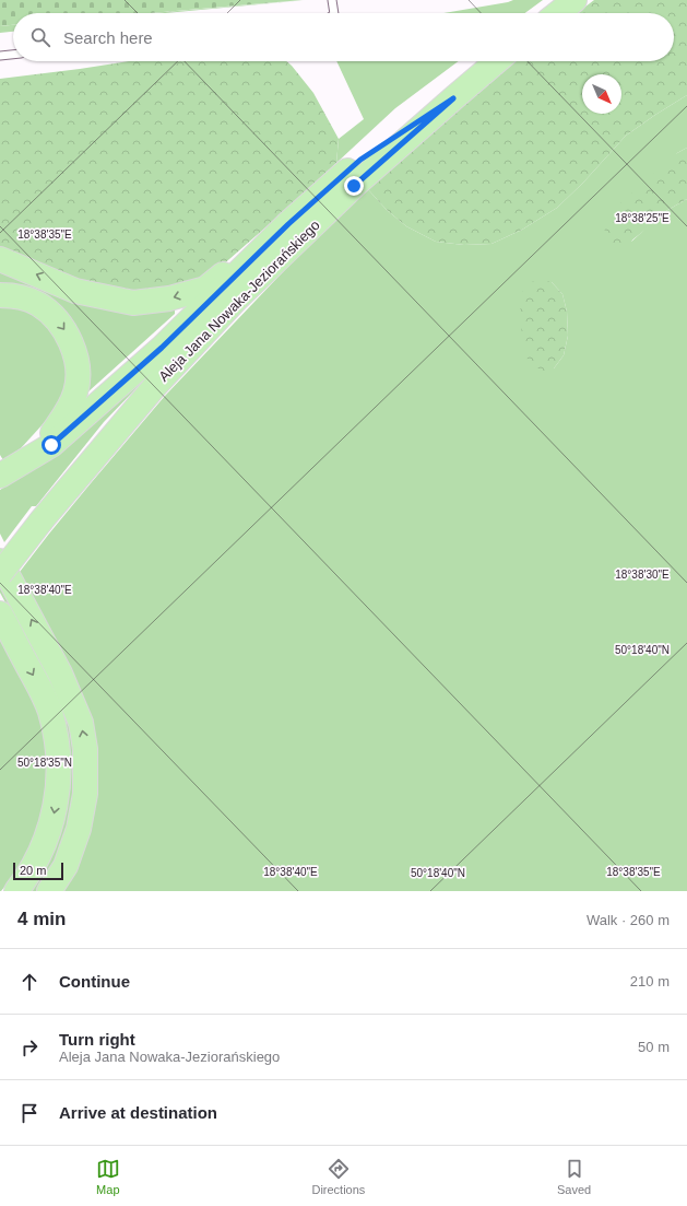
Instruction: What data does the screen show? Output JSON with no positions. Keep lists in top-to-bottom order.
{
  "streets": {
    "main road": ["Aleja Jana Nowaka-Jeziorańskiego"]
  },
  "scale_bar": "20 m",
  "north": "bottom right",
  "page": {
    "search": "Search here",
    "scale": "20 m",
    "heading": ["4 min", "Walk · 260 m"],
    "list": [
      ["Continue", "210 m"],
      ["Turn right", "Aleja Jana Nowaka-Jeziorańskiego", "50 m"],
      "Arrive at destination"
    ],
    "nav": ["Map", "Directions", "Saved"]
  },
  "coordinates": [
    "18°38'25\"E",
    "18°38'35\"E",
    "18°38'30\"E",
    "18°38'40\"E",
    "50°18'40\"N",
    "50°18'35\"N"
  ]
}
